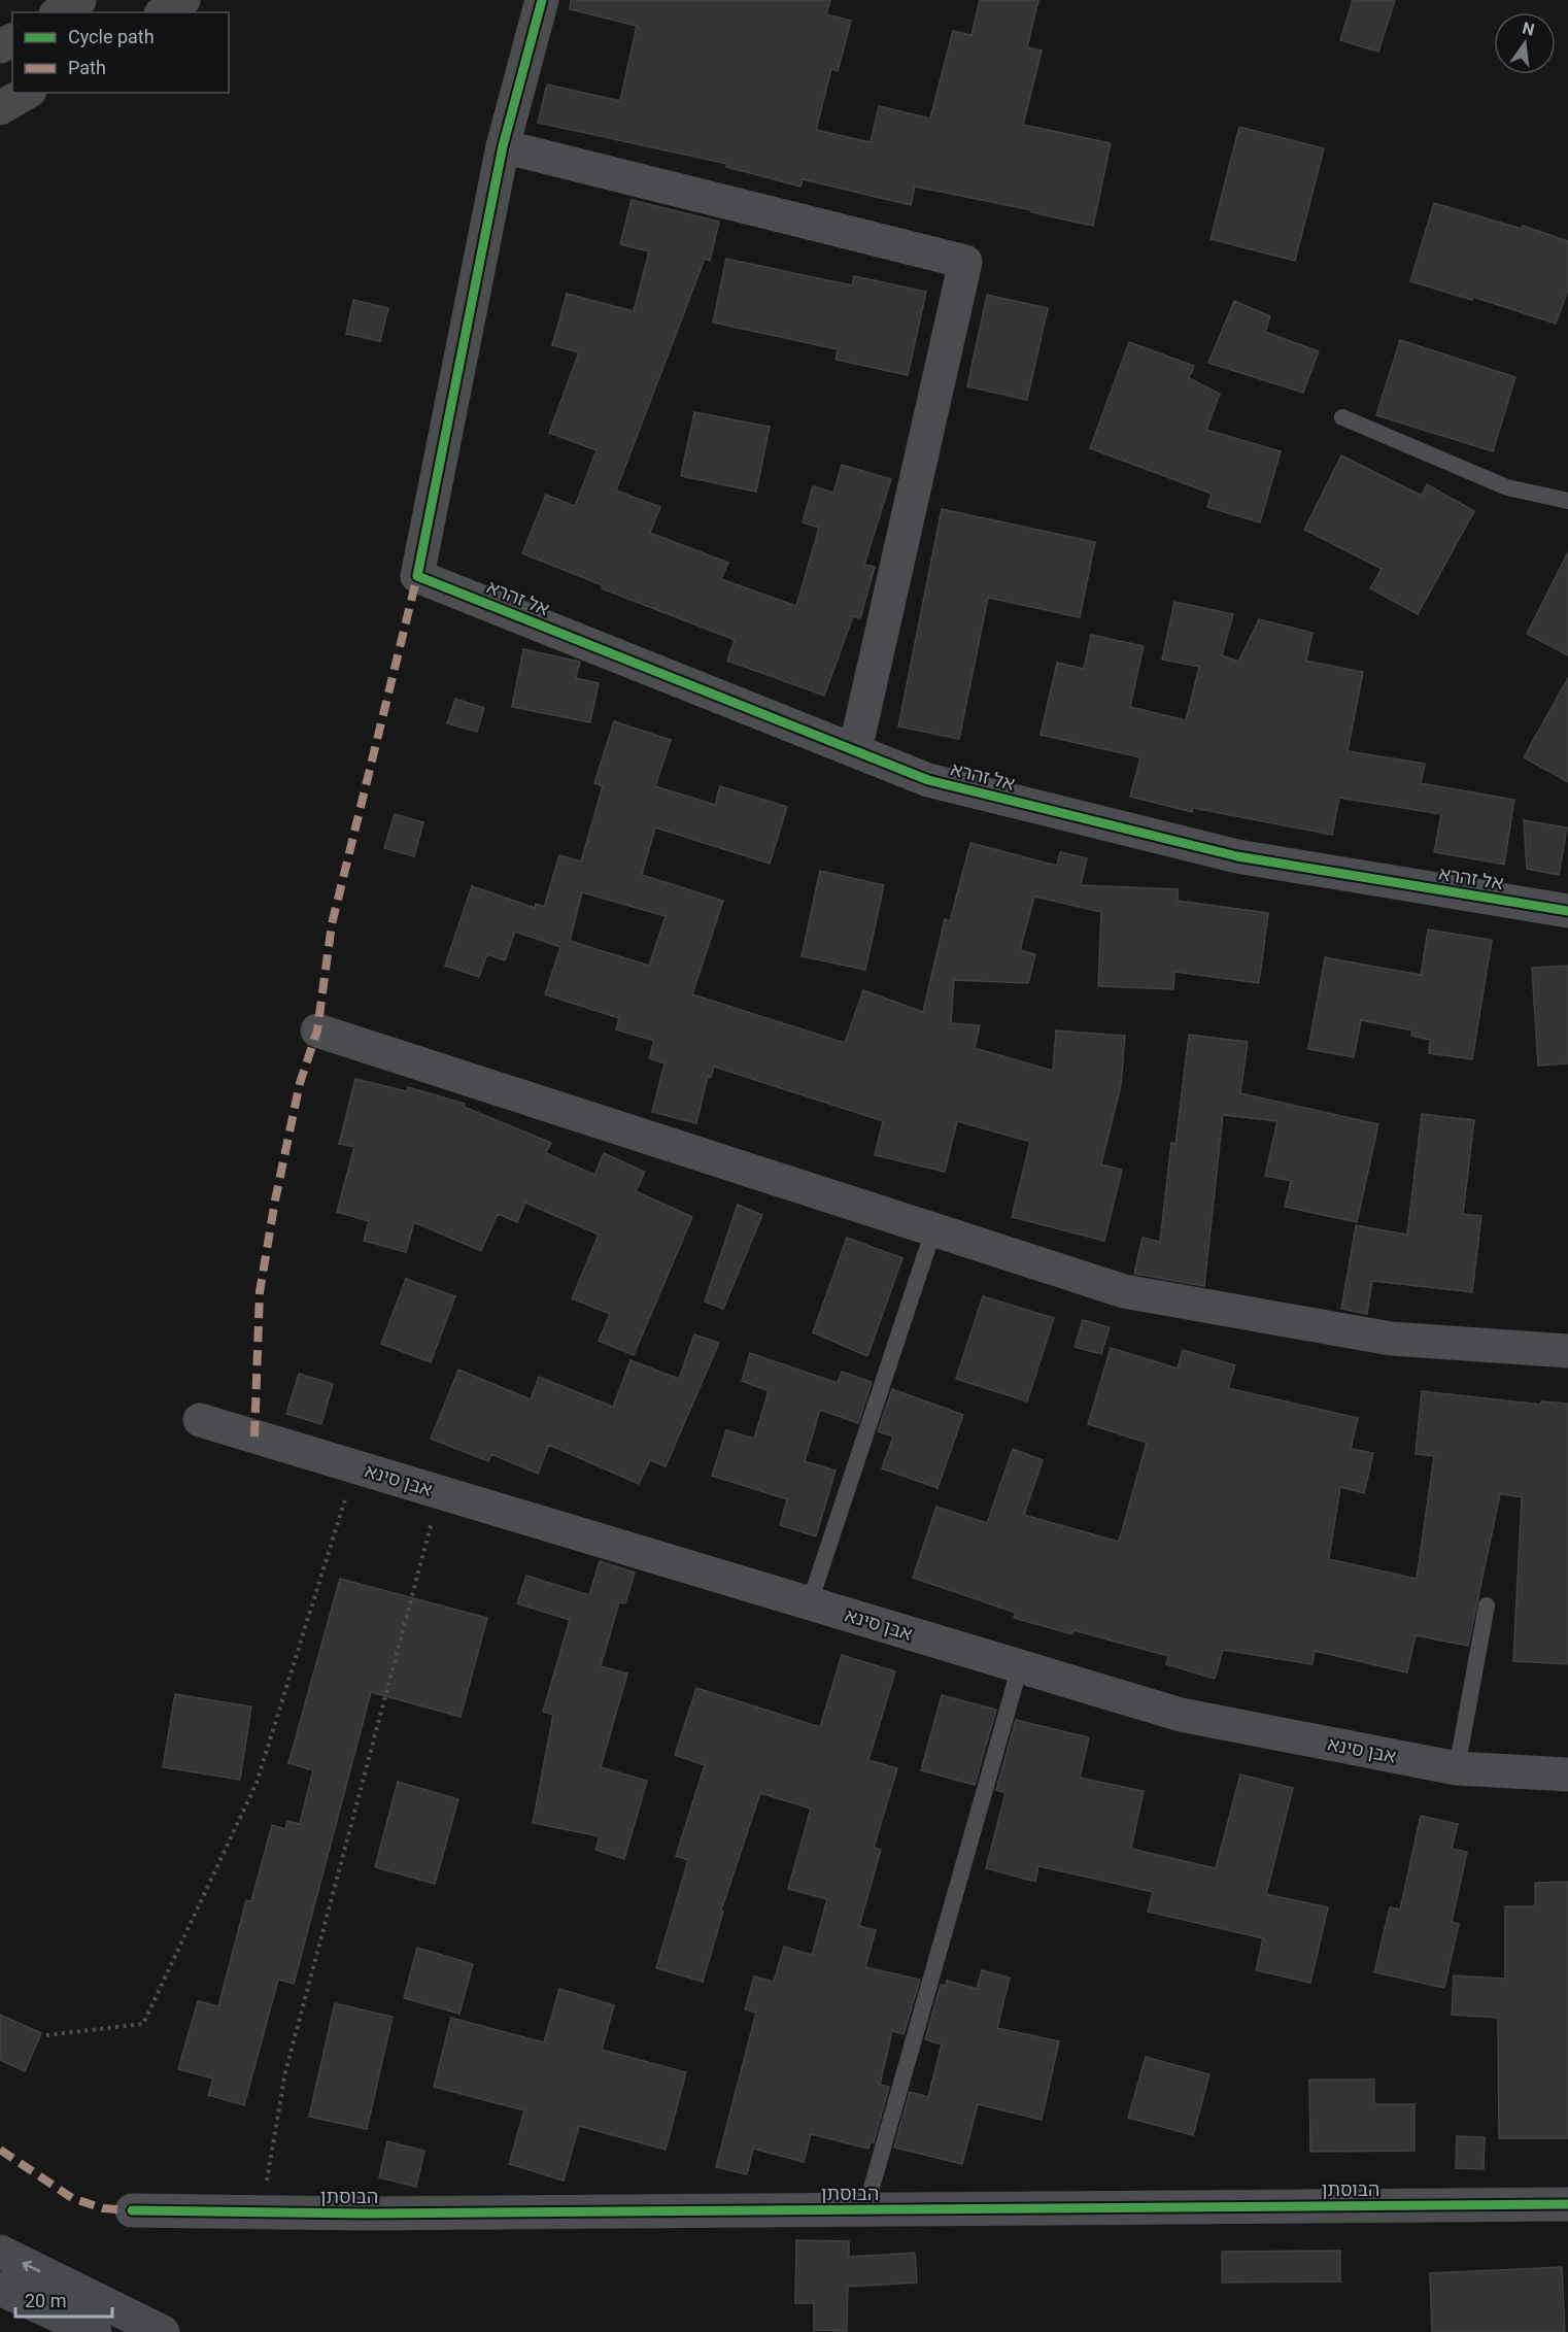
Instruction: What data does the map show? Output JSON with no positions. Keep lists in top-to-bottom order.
{
  "streets": {
    "street": ["אל זהרא", "אבן סינא", "הבוסתן"]
  },
  "legend": ["Cycle path", "Path"],
  "scale_bar": "20 m",
  "north": "top"
}
